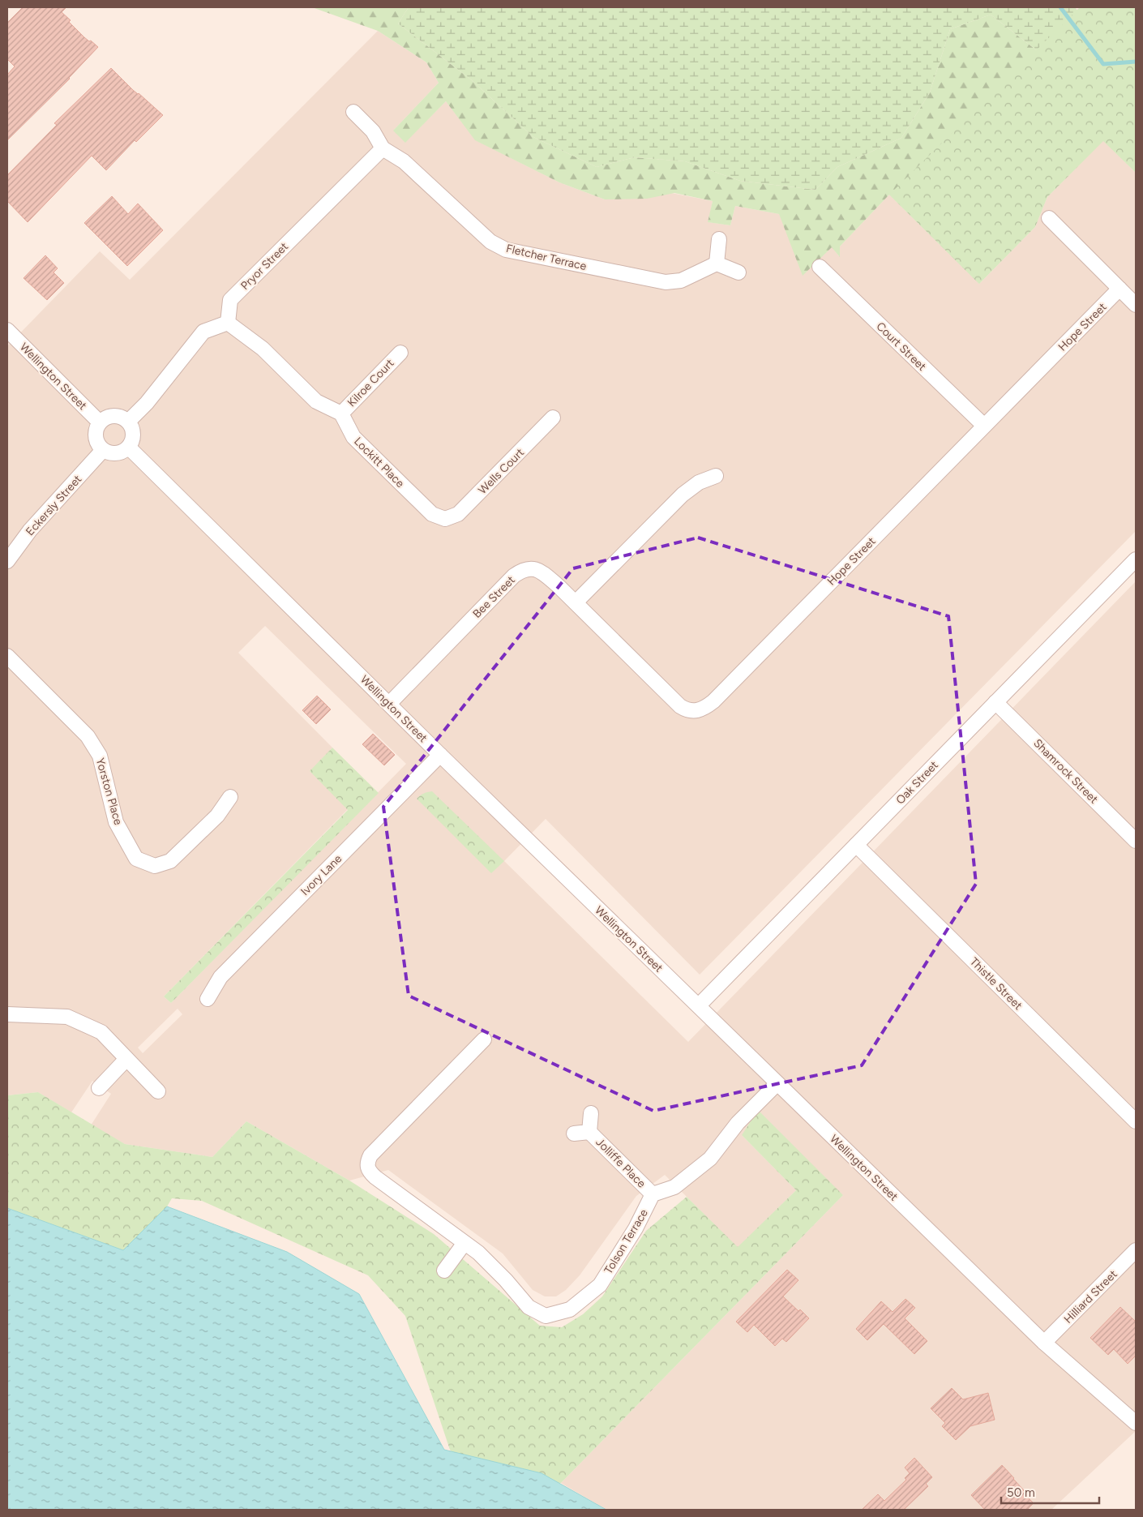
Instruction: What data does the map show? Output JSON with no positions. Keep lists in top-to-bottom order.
{
  "streets": {
    "street": [
      "Fletcher Terrace",
      "Pryor Street",
      "Hope Street",
      "Court Street",
      "Wellington Street",
      "Kilroe Court",
      "Lockitt Place",
      "Wells Court",
      "Eckersly Street",
      "Bee Street",
      "Shamrock Street",
      "Oak Street",
      "Yorston Place",
      "Ivory Lane",
      "Thistle Street",
      "Jolliffe Place",
      "Tolson Terrace",
      "Hilliard Street"
    ]
  },
  "crossings": [
    ["Fletcher Terrace", "Pryor Street"],
    ["Hope Street", "Court Street"],
    ["Hope Street", "Bee Street"],
    ["Wellington Street", "Eckersly Street"],
    ["Wellington Street", "Bee Street"],
    ["Wellington Street", "Oak Street"],
    ["Wellington Street", "Ivory Lane"],
    ["Wellington Street", "Hilliard Street"],
    ["Kilroe Court", "Lockitt Place"],
    ["Lockitt Place", "Wells Court"],
    ["Shamrock Street", "Oak Street"],
    ["Oak Street", "Thistle Street"],
    ["Jolliffe Place", "Tolson Terrace"]
  ],
  "scale_bar": "50 m"
}
